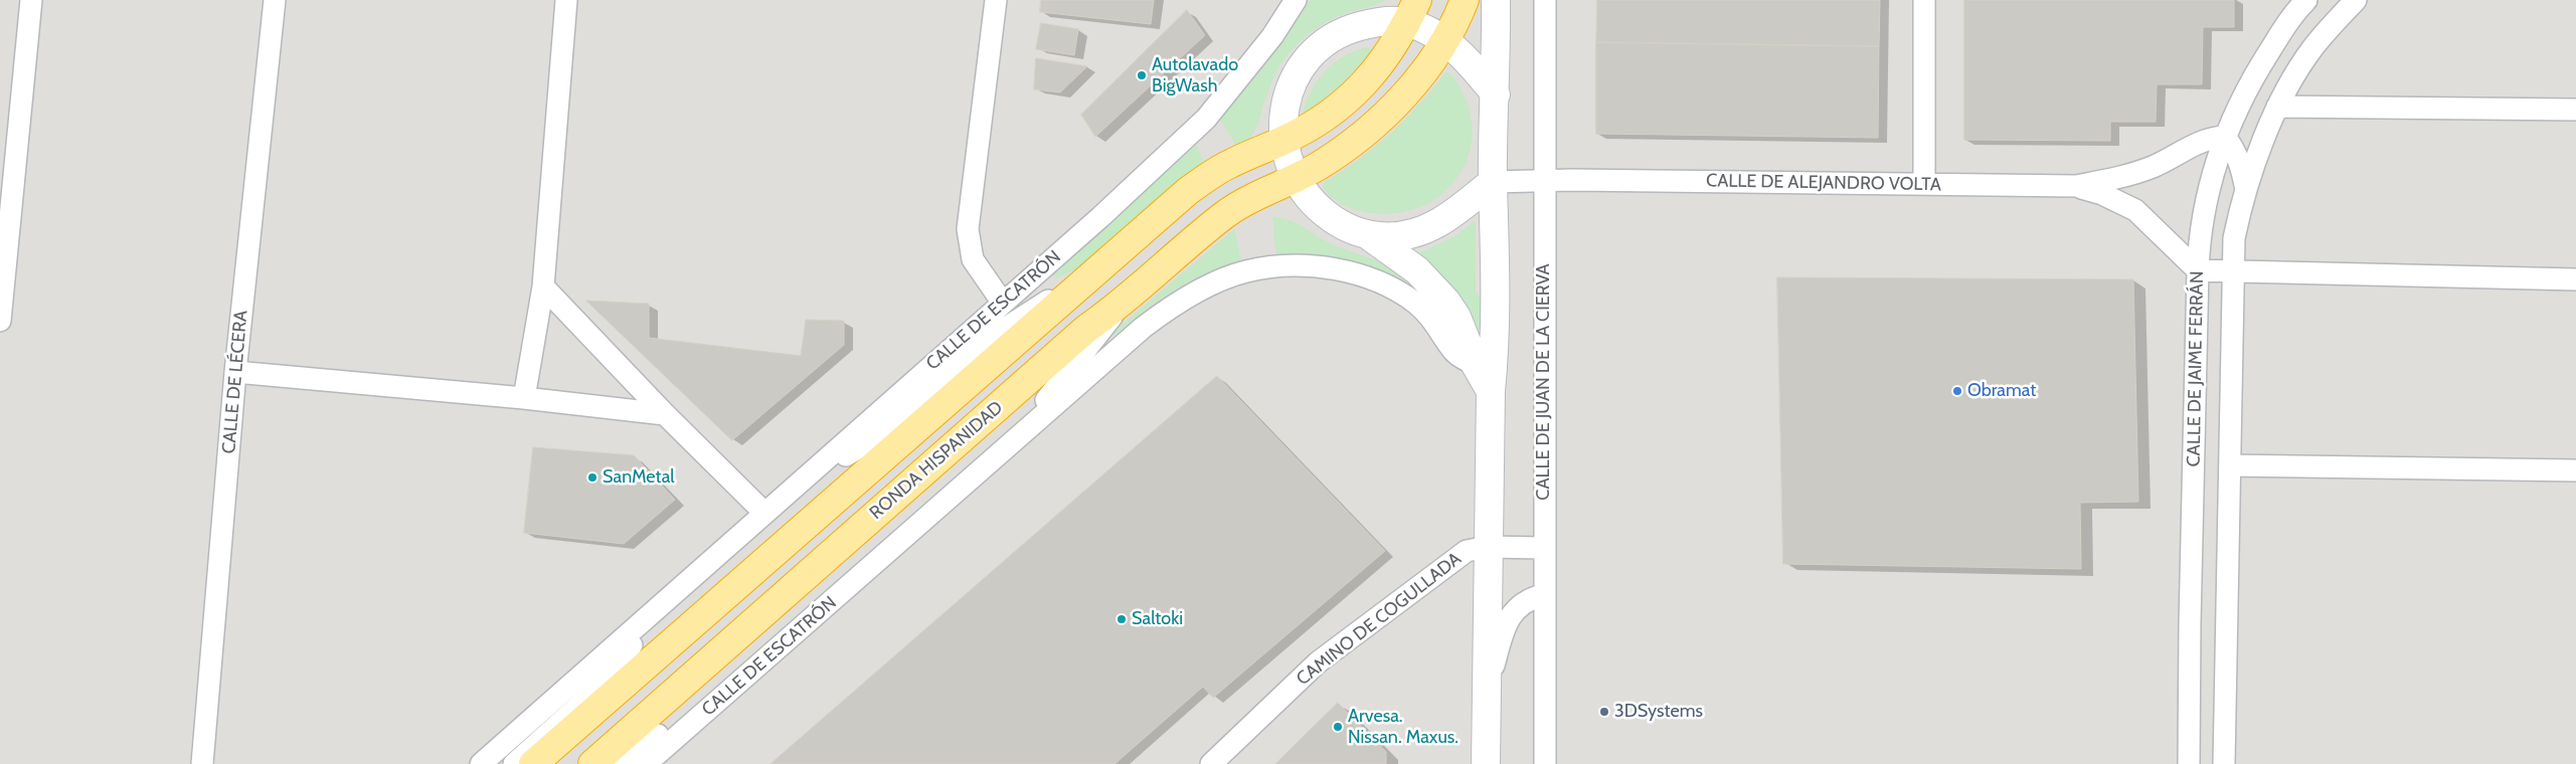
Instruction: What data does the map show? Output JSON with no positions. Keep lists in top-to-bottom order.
{
  "streets": {
    "highway": ["RONDA HISPANIDAD"],
    "street": [
      "CALLE DE ALEJANDRO VOLTA",
      "CALLE DE ESCATRÓN",
      "CALLE DE JAIME FERRÁN",
      "CALLE DE LÉCERA",
      "CALLE DE JUAN DE LA CIERVA",
      "CAMINO DE COGULLADA"
    ]
  },
  "crossings": [
    ["CALLE DE ALEJANDRO VOLTA", "CALLE DE JAIME FERRÁN"],
    ["CALLE DE ALEJANDRO VOLTA", "CALLE DE JUAN DE LA CIERVA"],
    ["CALLE DE ESCATRÓN", "RONDA HISPANIDAD"],
    ["CALLE DE JUAN DE LA CIERVA", "CAMINO DE COGULLADA"]
  ],
  "places": [
    "Autolavado BigWash",
    "Obramat",
    "SanMetal",
    "Saltoki",
    "3DSystems",
    "Arvesa. Nissan. Maxus."
  ]
}
